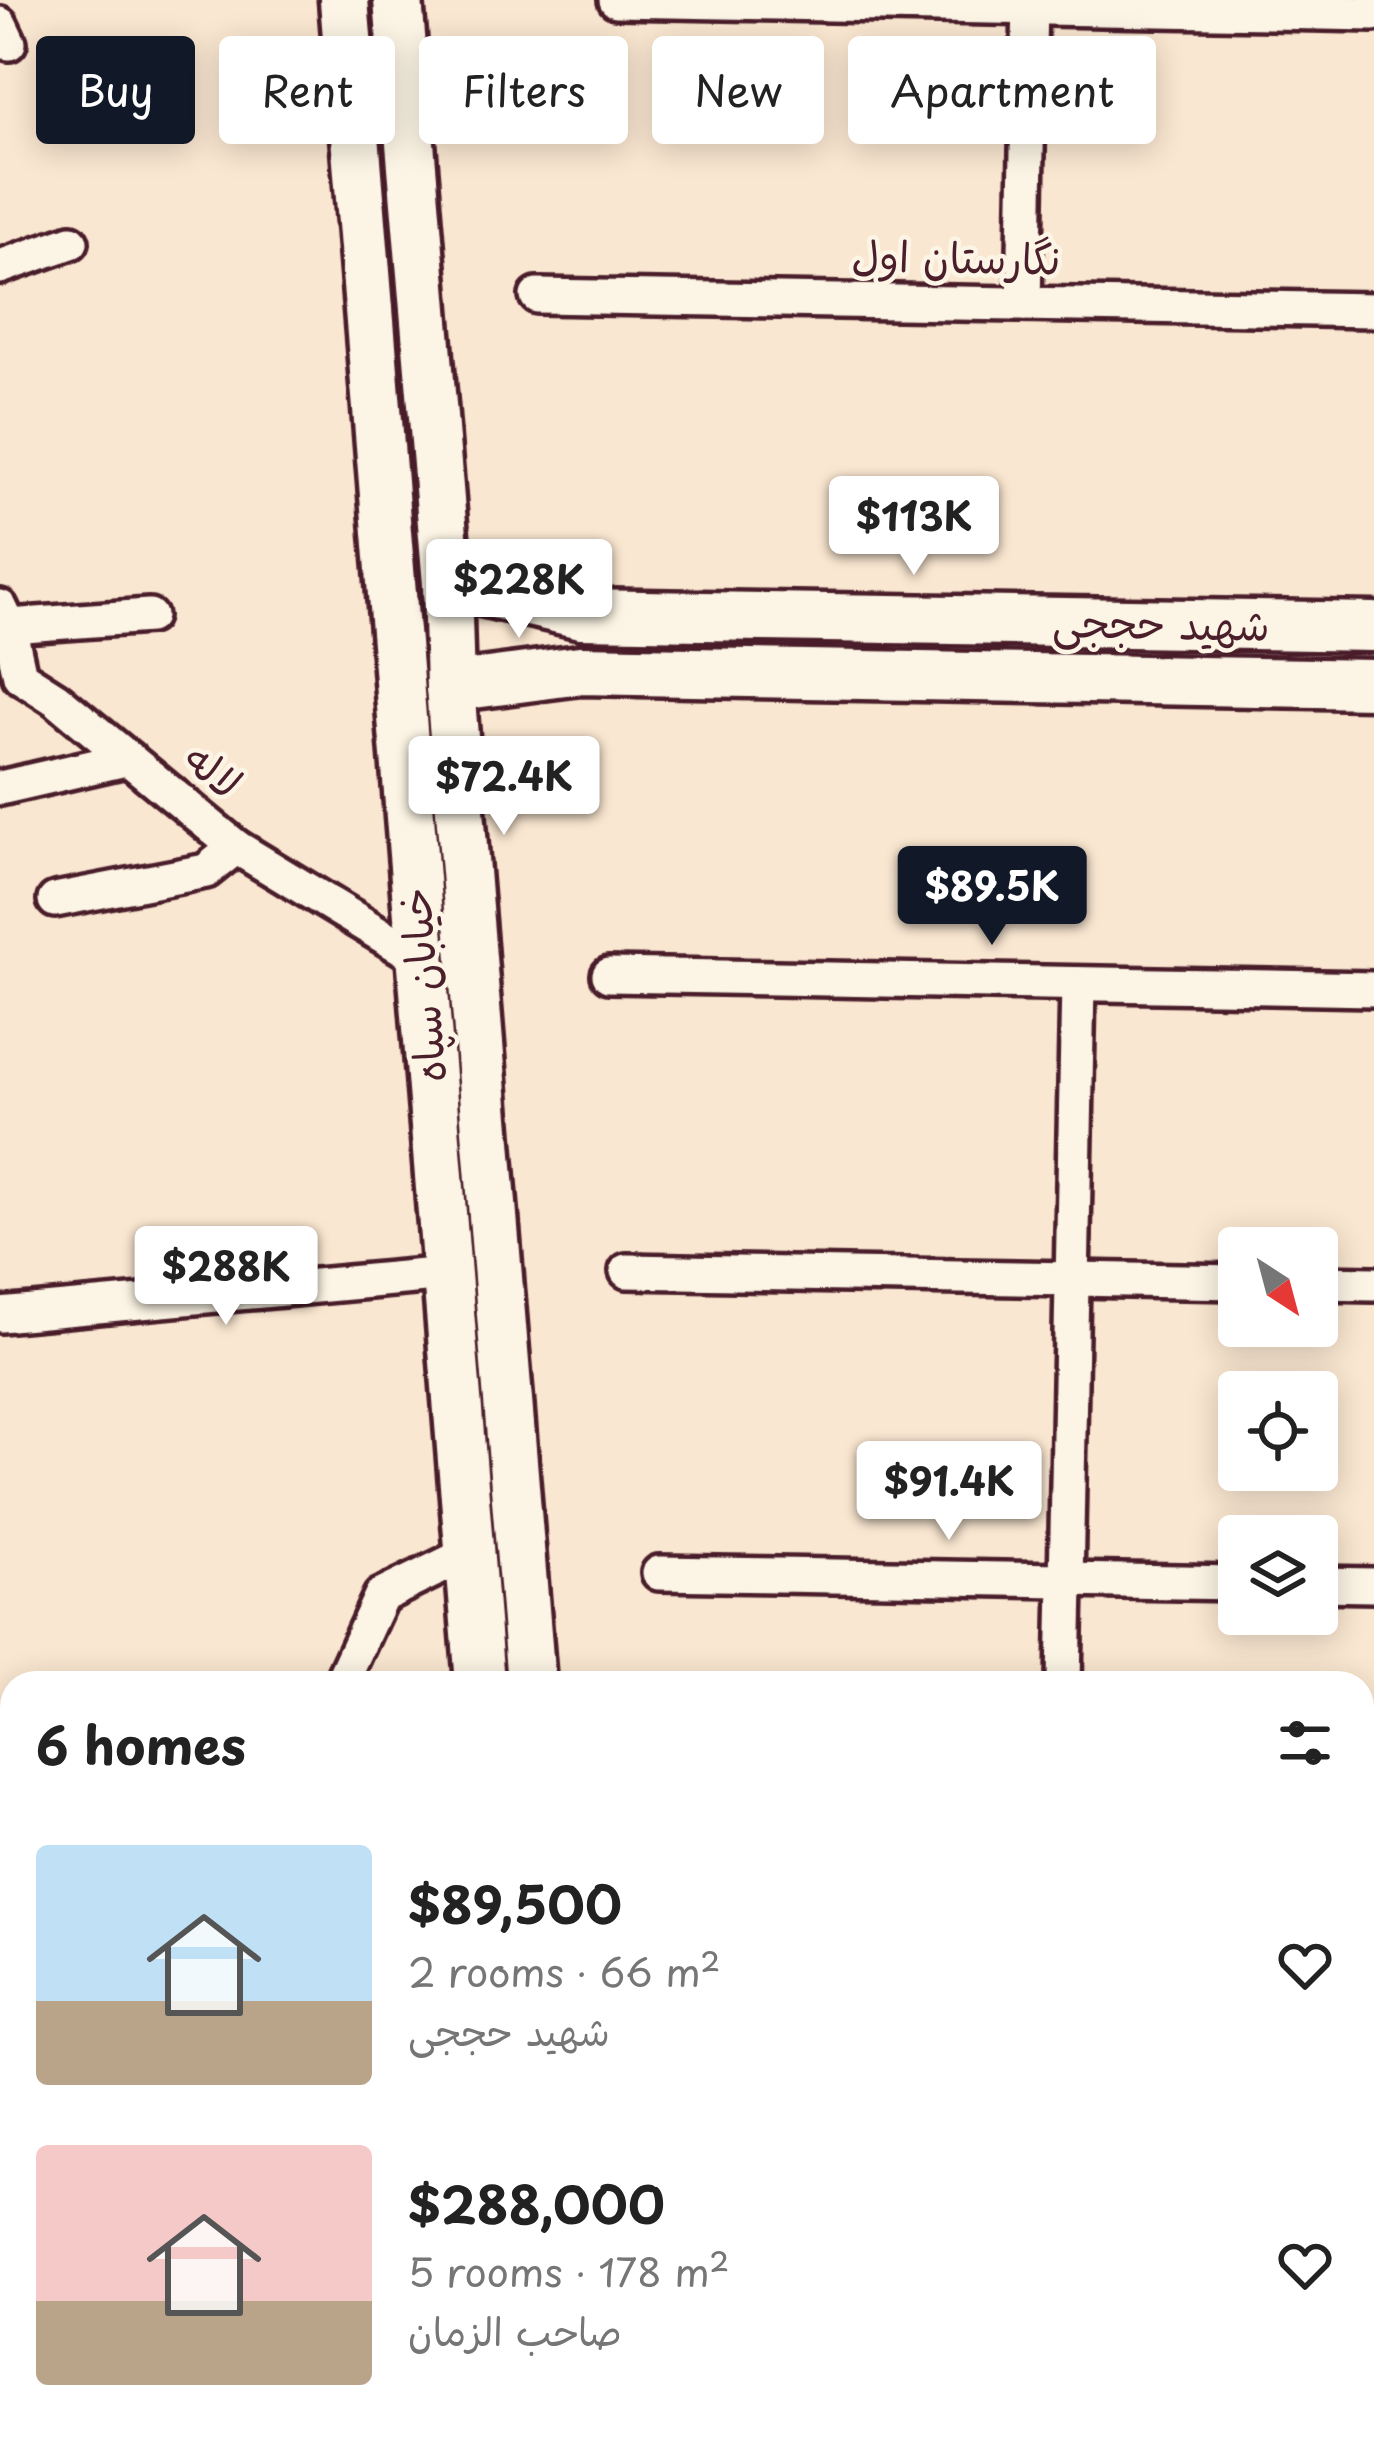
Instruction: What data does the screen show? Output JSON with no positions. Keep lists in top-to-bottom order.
{
  "streets": {
    "main road": ["شهید حججی", "خیابان سپاه"],
    "street": ["نگارستان اول", "لاله"]
  },
  "crossings": [
    ["شهید حججی", "خیابان سپاه"],
    ["لاله", "خیابان سپاه"]
  ],
  "north": "bottom right",
  "page": {
    "chip": [
      "Buy",
      "Rent",
      "Filters",
      "New",
      "Apartment"
    ],
    "price": [
      "$113K",
      "$228K",
      "$72.4K",
      "$89.5K",
      "$288K",
      "$91.4K"
    ],
    "heading": "6 homes",
    "list": [
      {
        "name": "$89,500",
        "note": "2 rooms · 66 m² · شهید حججی"
      },
      {
        "name": "$288,000",
        "note": "5 rooms · 178 m² · صاحب الزمان"
      }
    ]
  }
}
